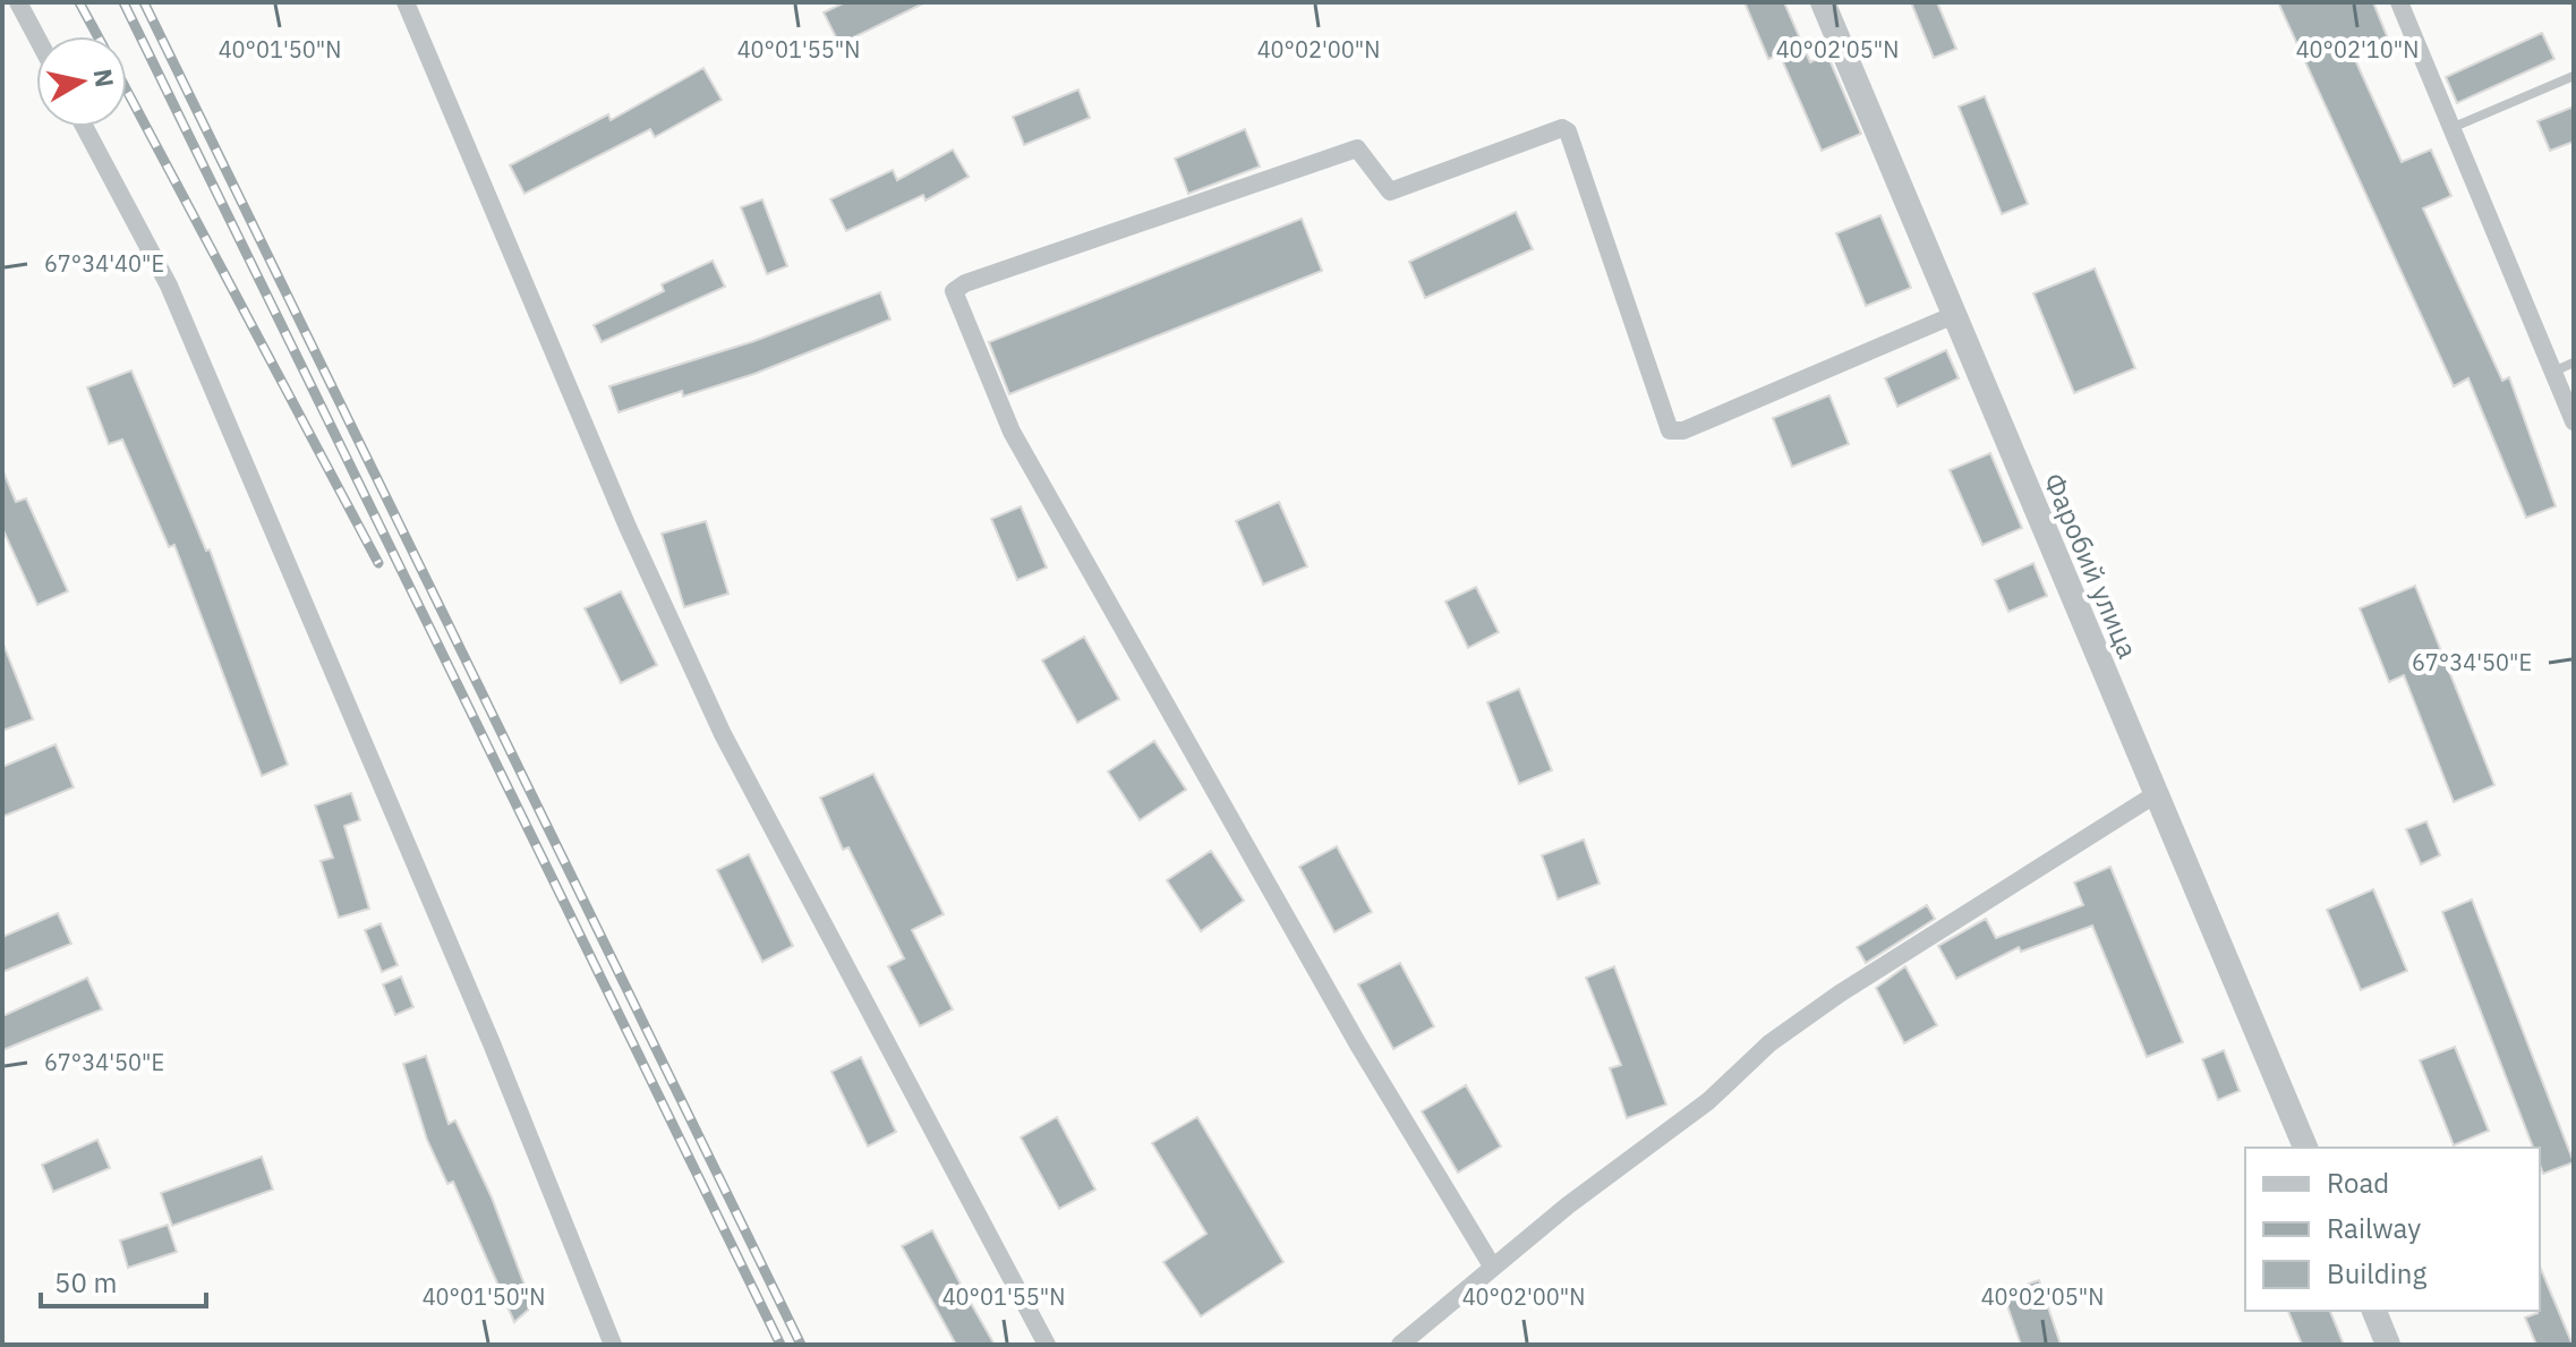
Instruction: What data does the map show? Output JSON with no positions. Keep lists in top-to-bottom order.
{
  "streets": {
    "street": ["Фаробий улица"]
  },
  "legend": ["Road", "Railway", "Building"],
  "scale_bar": "50 m",
  "north": "right",
  "coordinates": [
    "40°01'50\"N",
    "40°01'55\"N",
    "40°02'00\"N",
    "40°02'05\"N",
    "40°02'10\"N",
    "67°34'40\"E",
    "67°34'50\"E"
  ]
}
